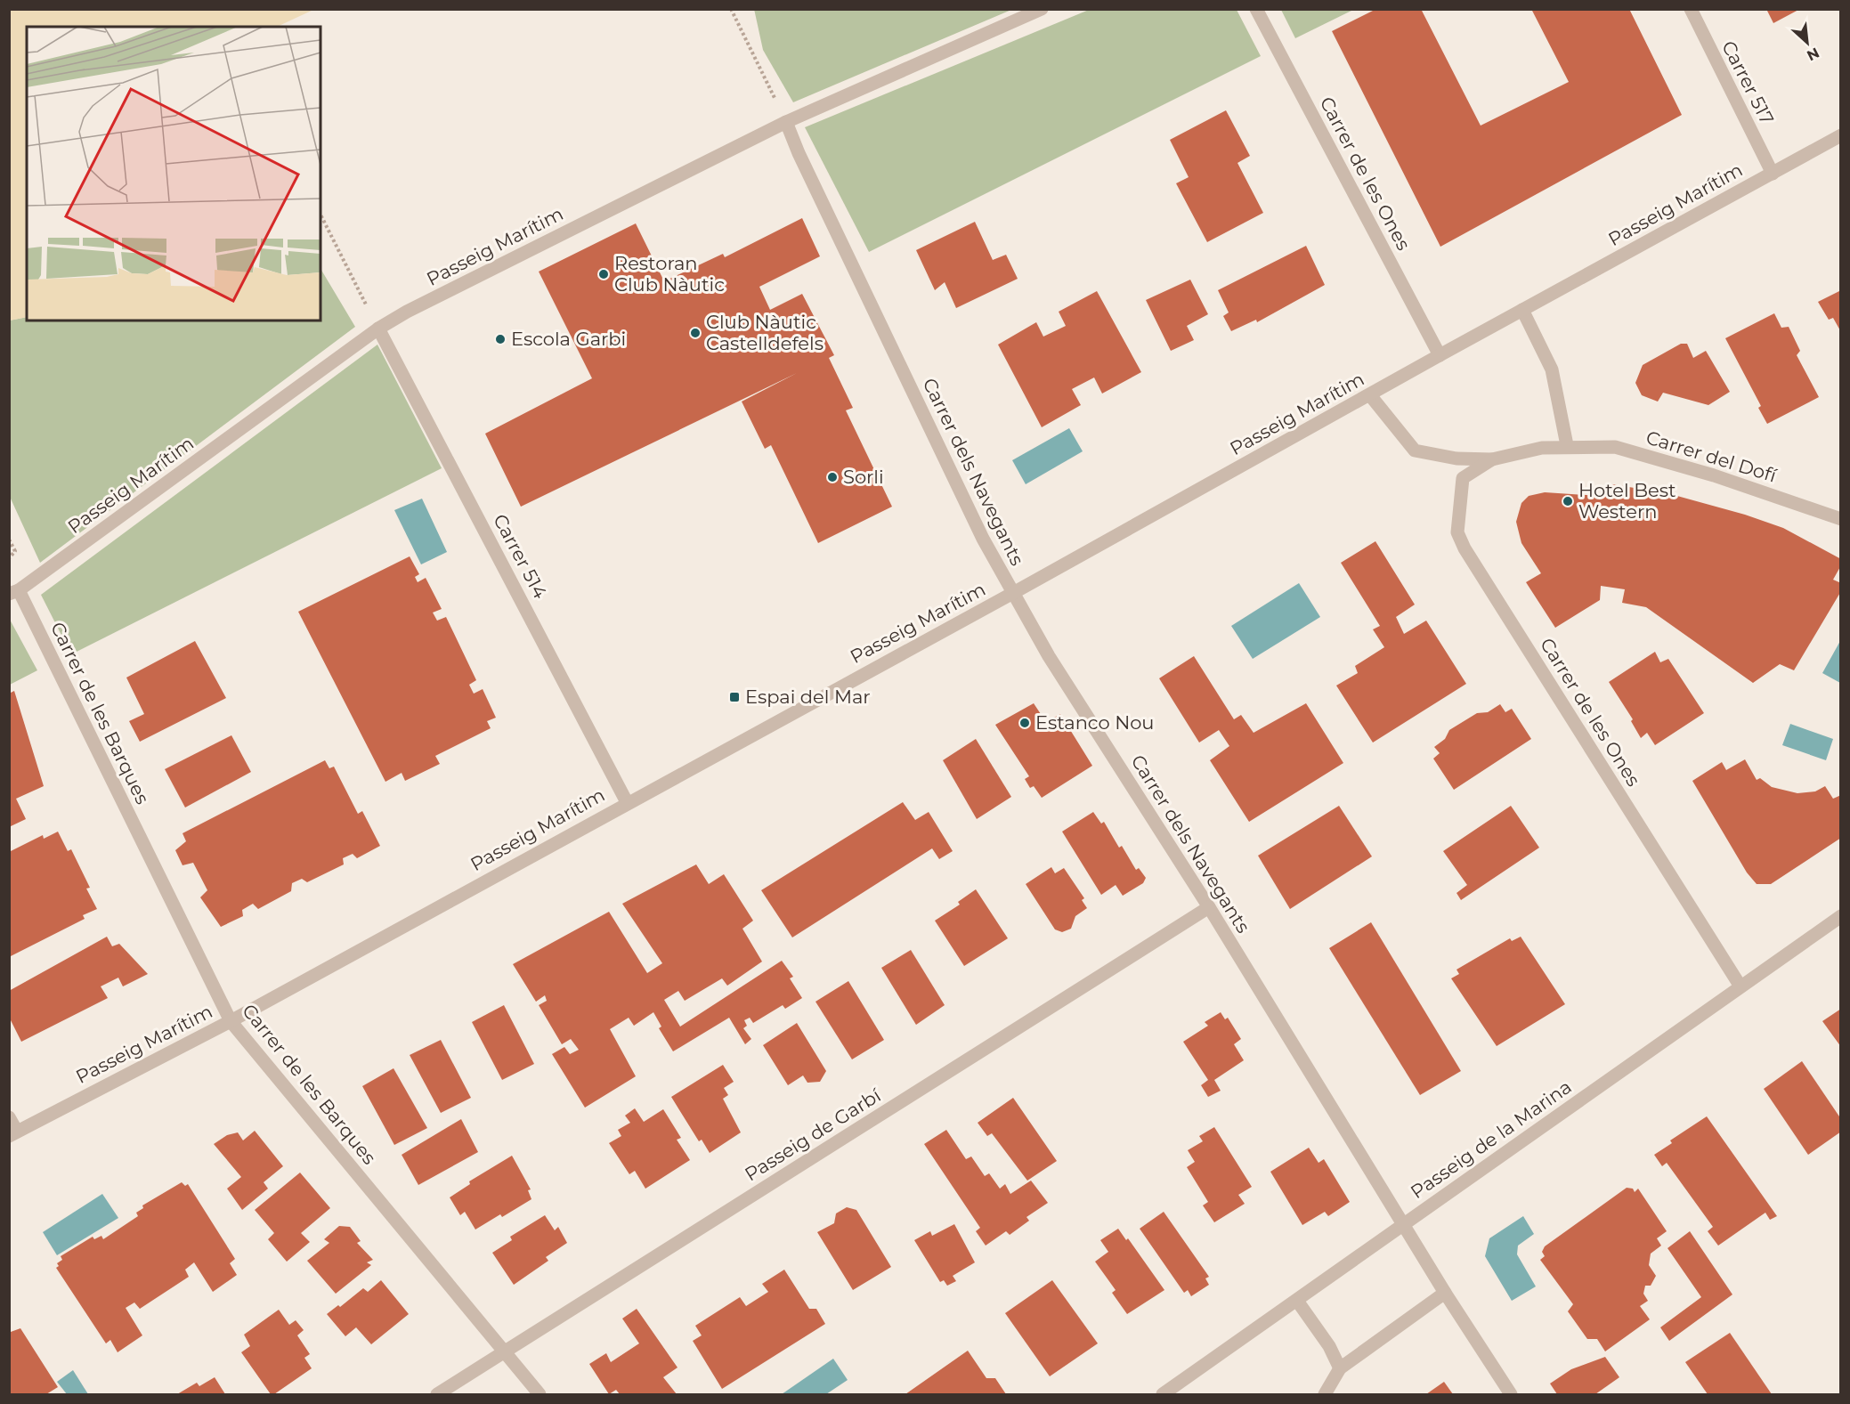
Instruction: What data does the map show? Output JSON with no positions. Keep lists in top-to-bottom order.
{
  "streets": {
    "street": [
      "Carrer 517",
      "Carrer de les Ones",
      "Passeig Marítim",
      "Carrer del Dofí",
      "Carrer dels Navegants",
      "Carrer 514",
      "Carrer de les Barques",
      "Passeig de Garbí",
      "Passeig de la Marina"
    ]
  },
  "crossings": [
    ["Carrer 517", "Passeig Marítim"],
    ["Carrer de les Ones", "Passeig Marítim"],
    ["Carrer de les Ones", "Carrer del Dofí"],
    ["Carrer de les Ones", "Passeig de la Marina"],
    ["Passeig Marítim", "Carrer del Dofí"],
    ["Passeig Marítim", "Carrer dels Navegants"],
    ["Passeig Marítim", "Carrer 514"],
    ["Passeig Marítim", "Carrer de les Barques"],
    ["Carrer dels Navegants", "Passeig de Garbí"],
    ["Carrer dels Navegants", "Passeig de la Marina"],
    ["Carrer de les Barques", "Passeig de Garbí"]
  ],
  "places": {
    "other": [
      "Restoran Club Nàutic",
      "Club Nàutic Castelldefels",
      "Escola Garbi",
      "Sorli",
      "Hotel Best Western",
      "Estanco Nou"
    ],
    "transit": ["Espai del Mar"]
  },
  "north": "bottom right"
}
